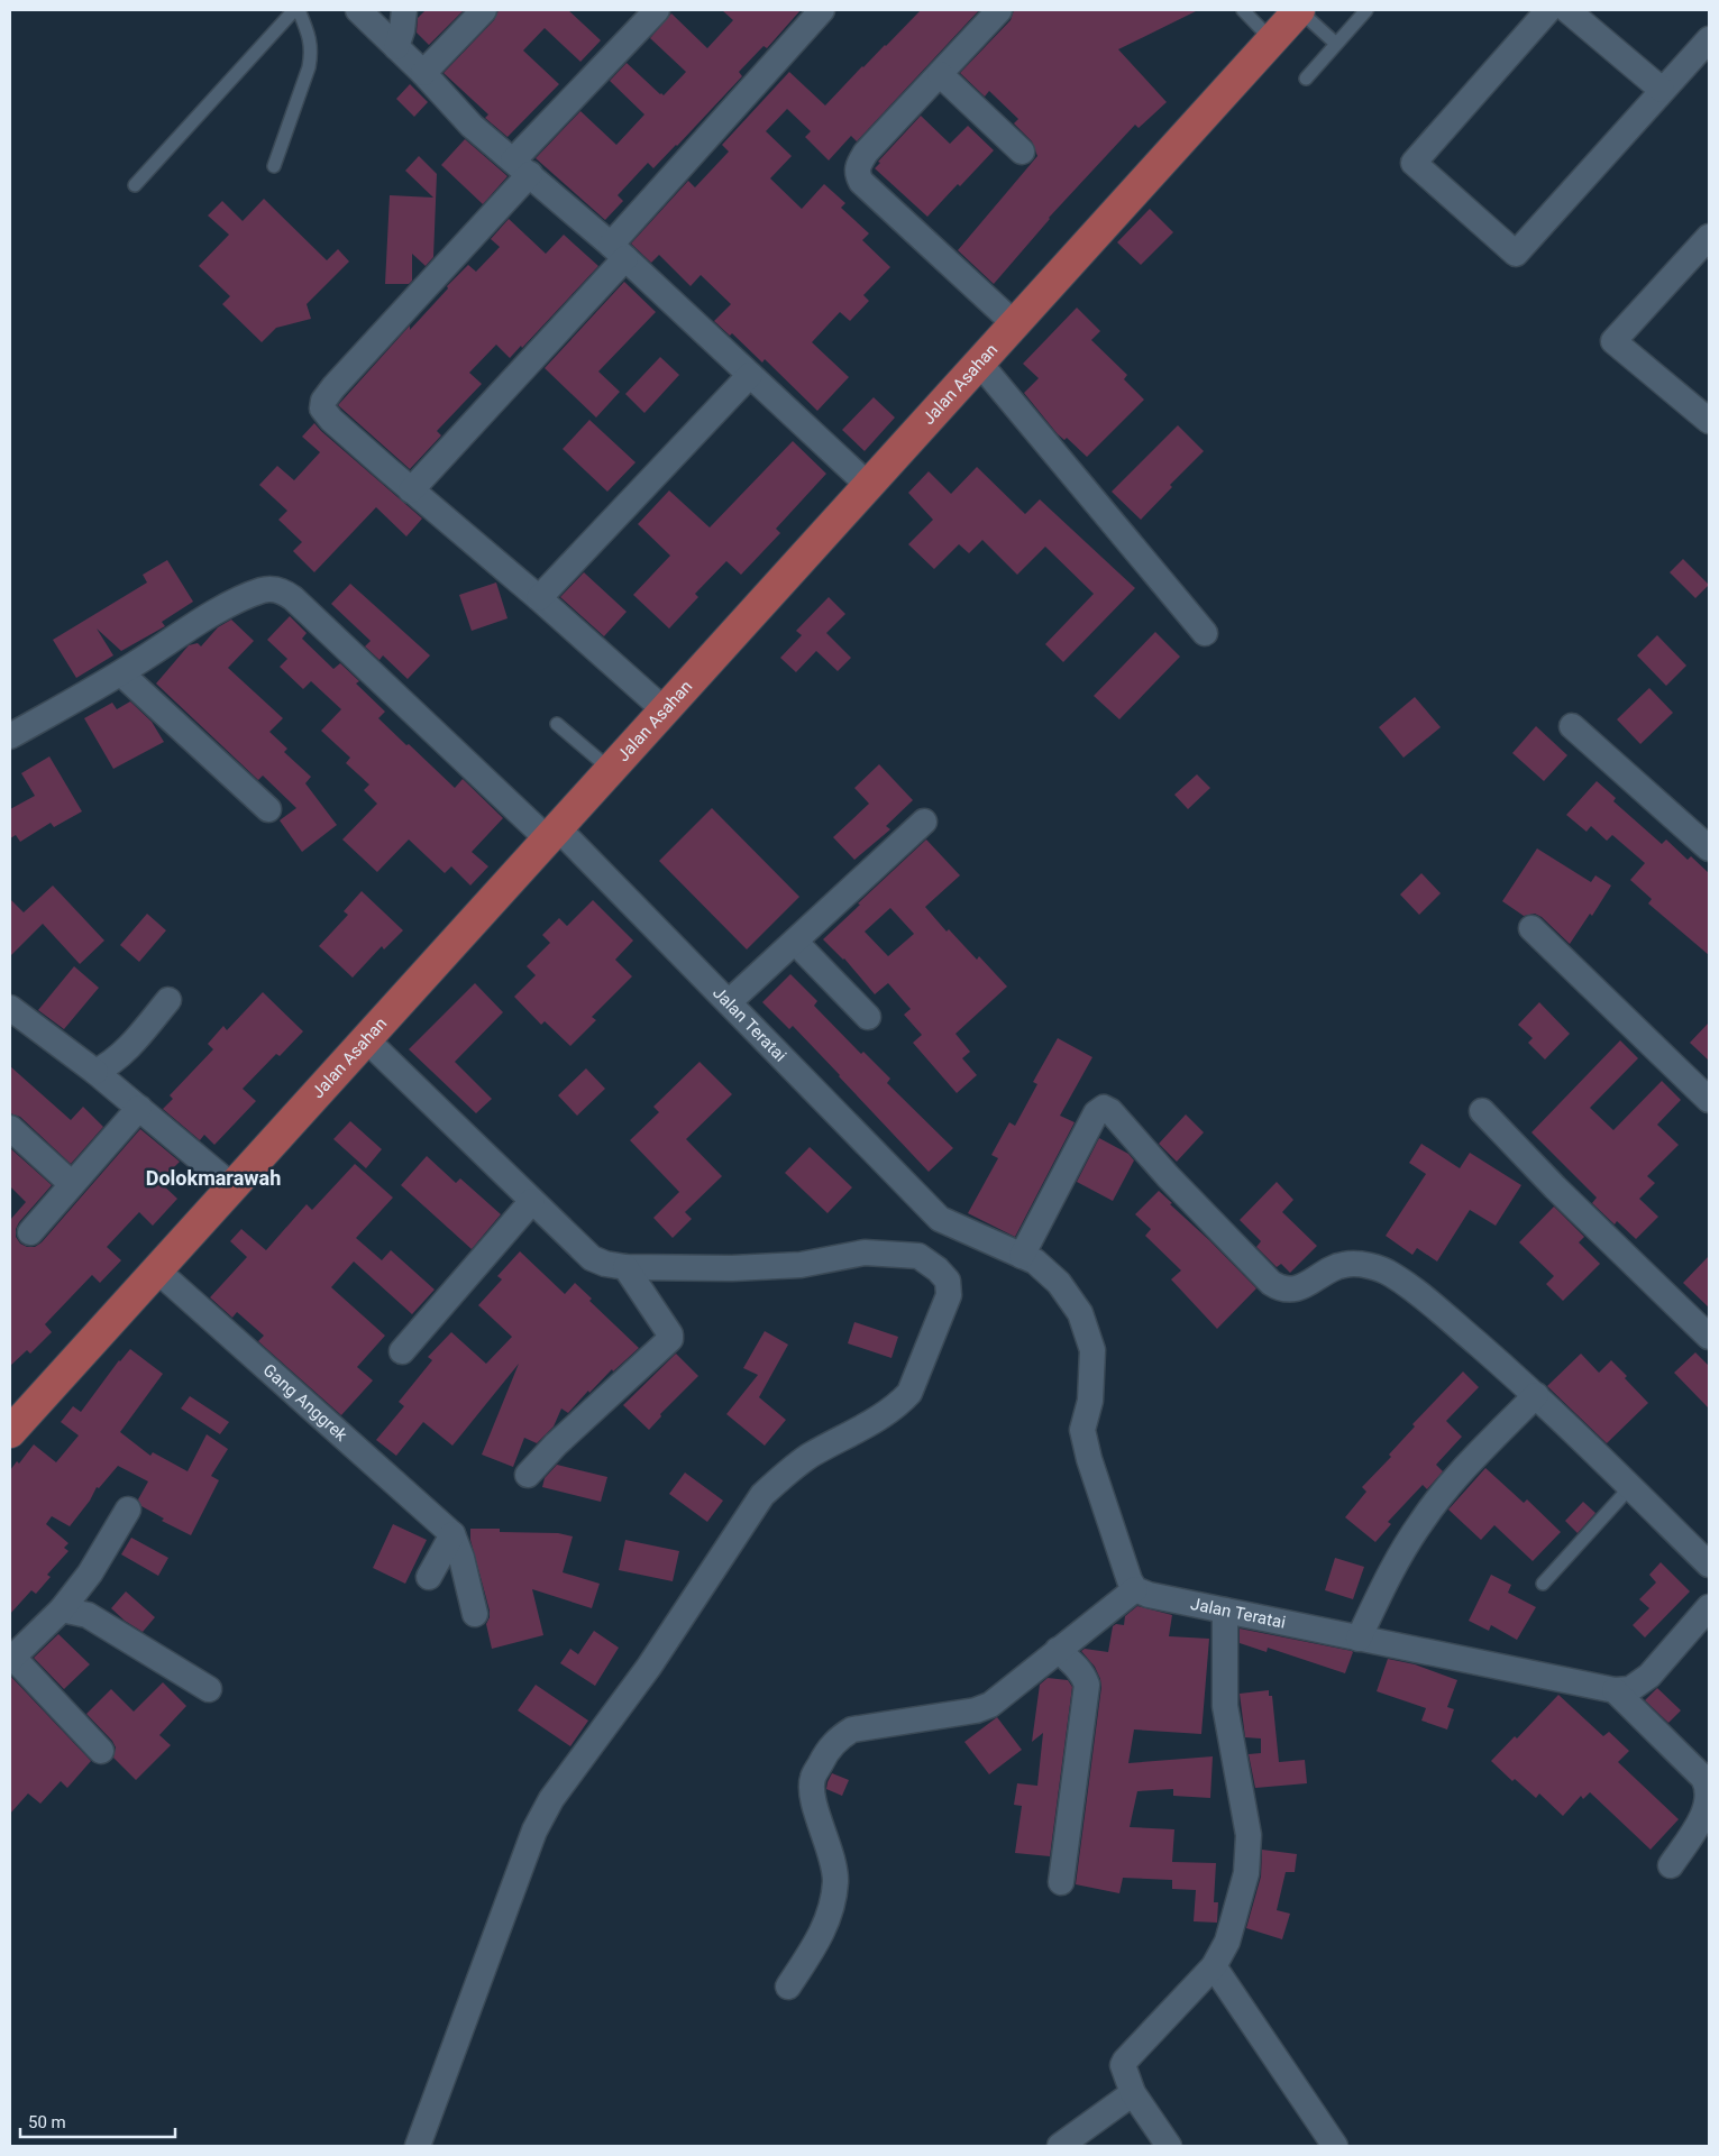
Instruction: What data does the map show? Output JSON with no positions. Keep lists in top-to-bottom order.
{
  "streets": {
    "main road": ["Jalan Asahan"],
    "street": ["Jalan Teratai", "Gang Anggrek"]
  },
  "crossings": [
    ["Jalan Asahan", "Jalan Teratai"],
    ["Jalan Asahan", "Gang Anggrek"]
  ],
  "districts": ["Dolokmarawah"],
  "scale_bar": "50 m"
}
